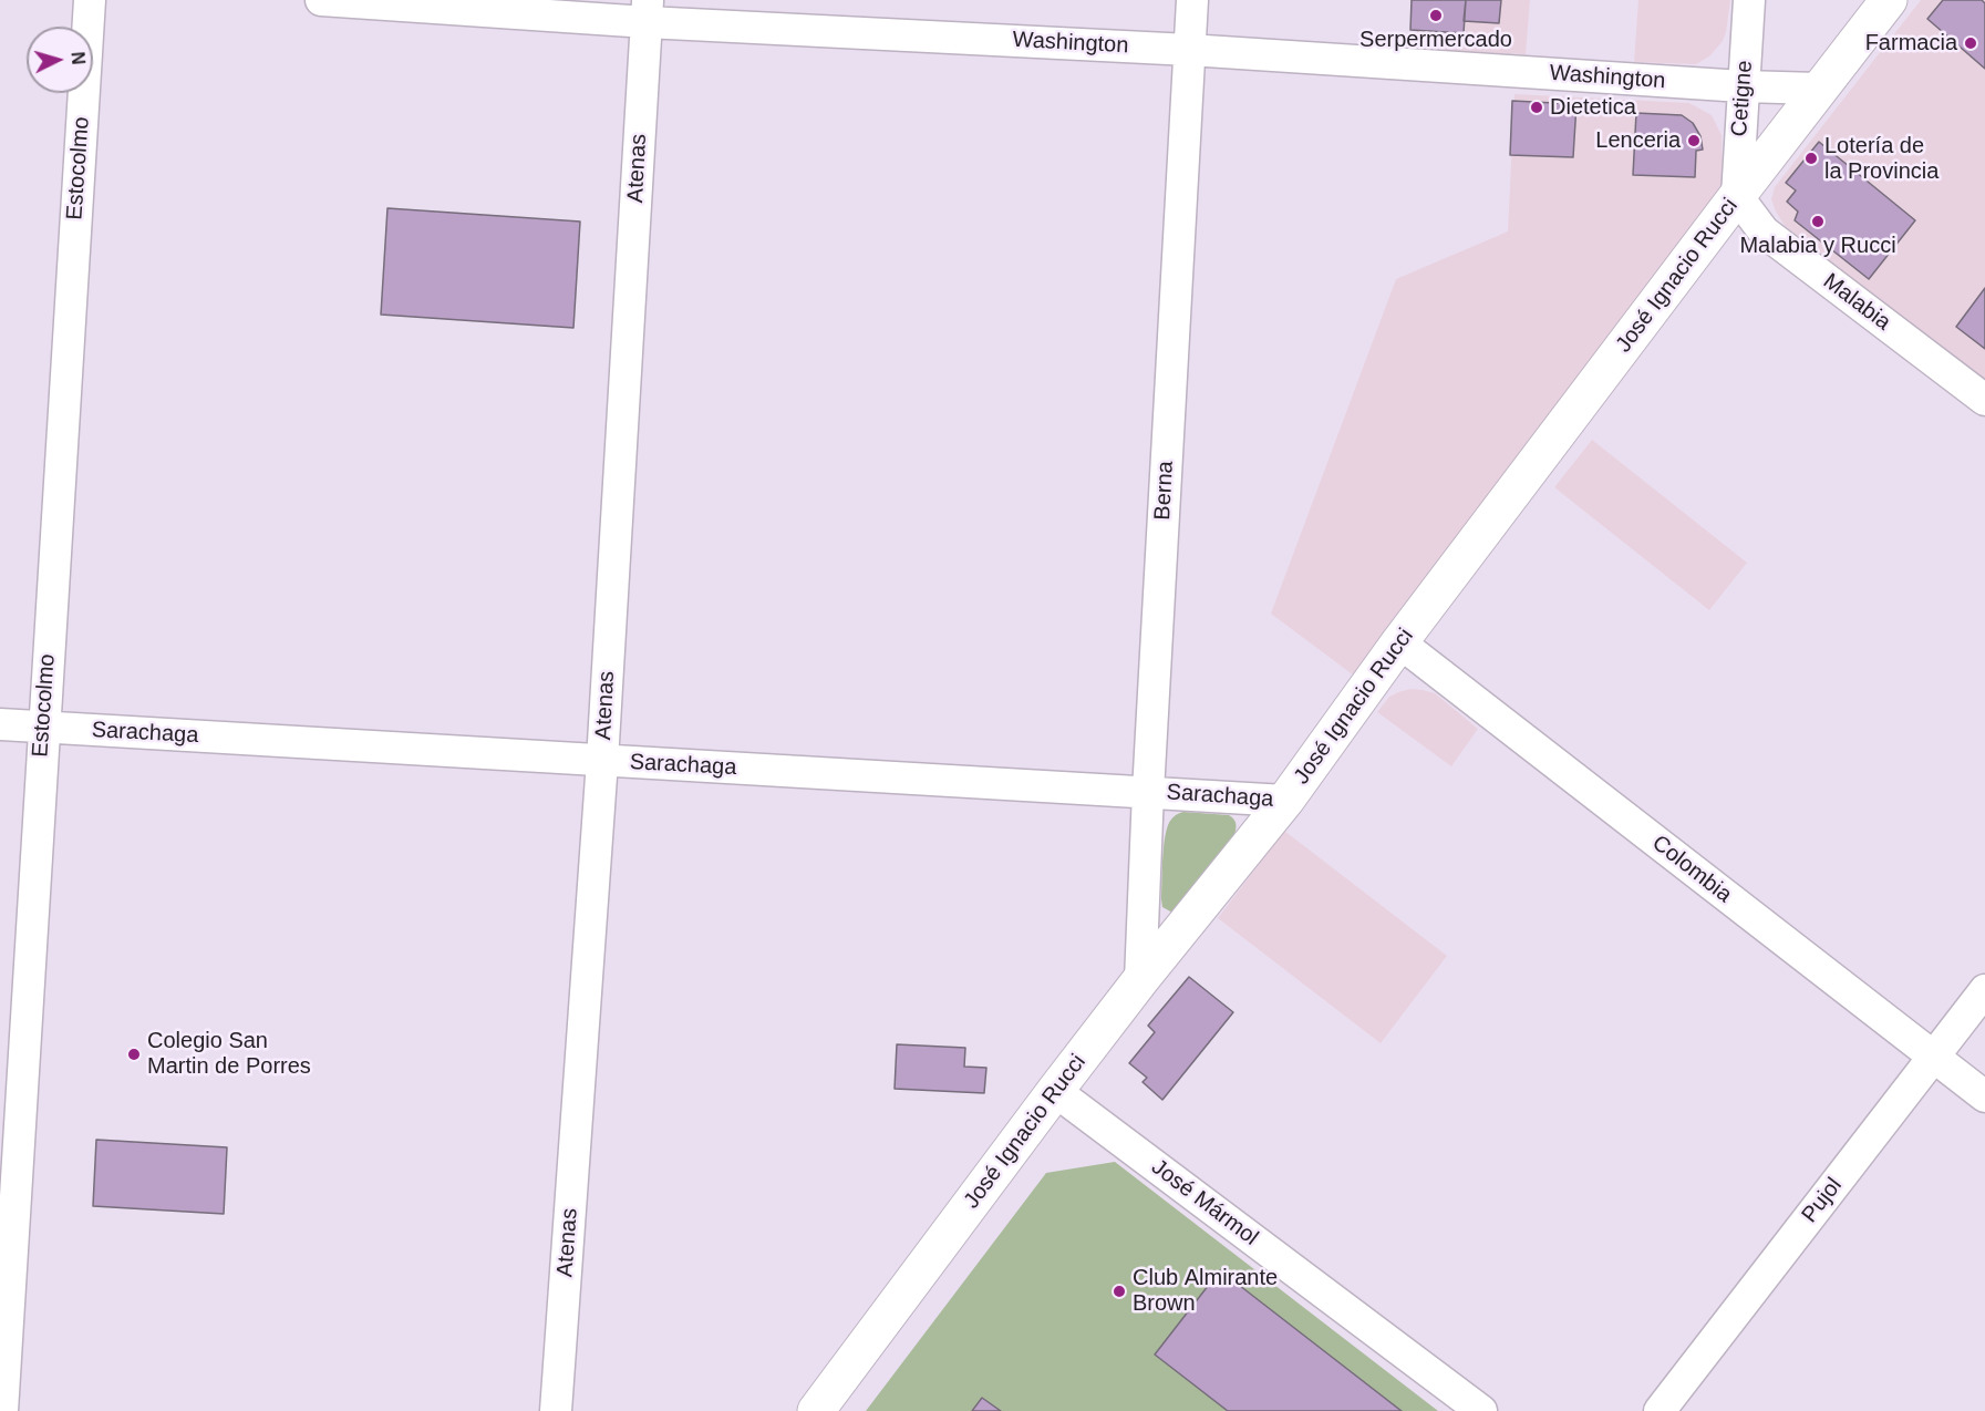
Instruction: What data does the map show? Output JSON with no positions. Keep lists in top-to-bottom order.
{
  "streets": {
    "street": [
      "Washington",
      "Cetigne",
      "Estocolmo",
      "Atenas",
      "José Ignacio Rucci",
      "Malabia",
      "Berna",
      "Sarachaga",
      "Colombia",
      "Pujol",
      "José Mármol"
    ]
  },
  "crossings": [
    ["Washington", "Cetigne"],
    ["Washington", "Atenas"],
    ["Washington", "José Ignacio Rucci"],
    ["Washington", "Berna"],
    ["Cetigne", "José Ignacio Rucci"],
    ["Cetigne", "Malabia"],
    ["Estocolmo", "Sarachaga"],
    ["Atenas", "Sarachaga"],
    ["José Ignacio Rucci", "Malabia"],
    ["José Ignacio Rucci", "Berna"],
    ["José Ignacio Rucci", "Sarachaga"],
    ["José Ignacio Rucci", "Colombia"],
    ["José Ignacio Rucci", "José Mármol"],
    ["Berna", "Sarachaga"],
    ["Colombia", "Pujol"]
  ],
  "places": [
    "Serpermercado",
    "Farmacia",
    "Dietetica",
    "Lenceria",
    "Lotería de la Provincia",
    "Malabia y Rucci",
    "Colegio San Martin de Porres",
    "Club Almirante Brown"
  ],
  "north": "right"
}
